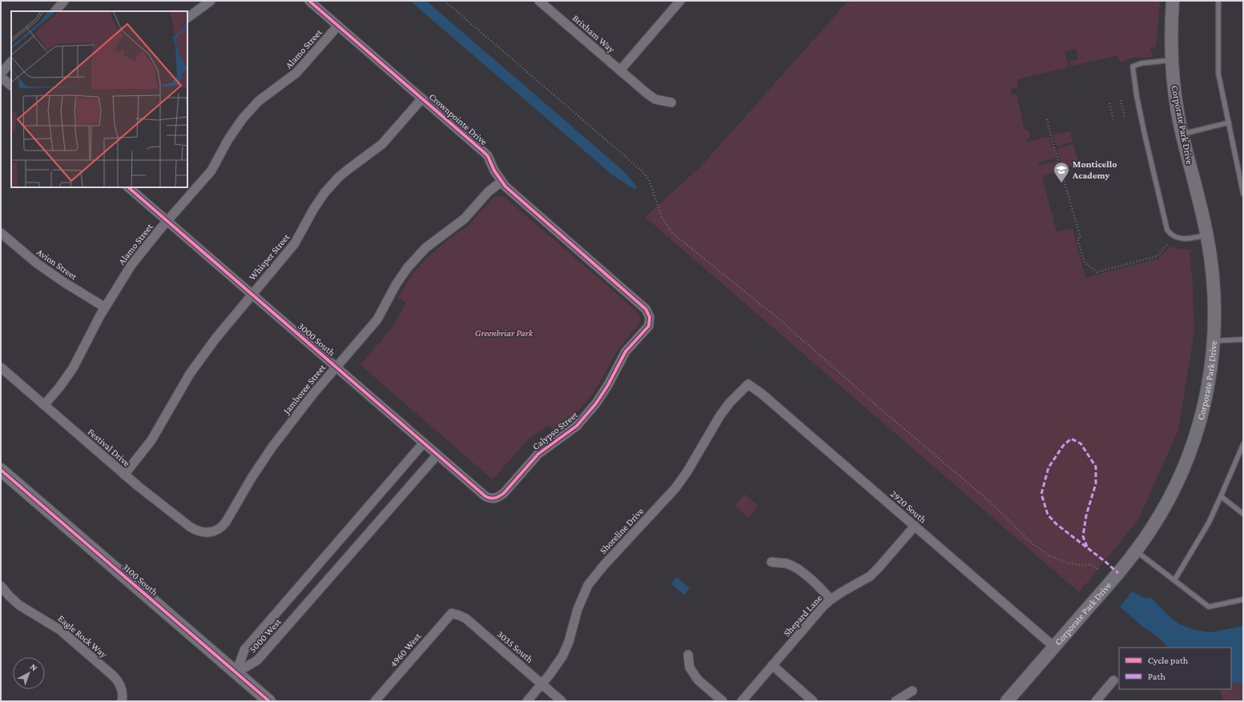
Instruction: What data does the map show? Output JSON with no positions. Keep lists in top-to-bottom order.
{
  "streets": {
    "street": [
      "Brixham Way",
      "Alamo Street",
      "Crownpointe Drive",
      "Corporate Park Drive",
      "Whisper Street",
      "Avion Street",
      "3000 South",
      "Jamboree Street",
      "Calypso Street",
      "Festival Drive",
      "2920 South",
      "Shoreline Drive",
      "3100 South",
      "Shepard Lane",
      "5000 West",
      "Eagle Rock Way",
      "3035 South",
      "4960 West"
    ]
  },
  "crossings": [
    ["Alamo Street", "Crownpointe Drive"],
    ["Alamo Street", "Avion Street"],
    ["Alamo Street", "3000 South"],
    ["Alamo Street", "Festival Drive"],
    ["Crownpointe Drive", "Whisper Street"],
    ["Crownpointe Drive", "Jamboree Street"],
    ["Crownpointe Drive", "Calypso Street"],
    ["Corporate Park Drive", "2920 South"],
    ["Whisper Street", "3000 South"],
    ["Whisper Street", "Festival Drive"],
    ["3000 South", "Jamboree Street"],
    ["3000 South", "Calypso Street"],
    ["3000 South", "5000 West"],
    ["Jamboree Street", "Festival Drive"],
    ["2920 South", "Shoreline Drive"],
    ["2920 South", "Shepard Lane"],
    ["Shoreline Drive", "3035 South"],
    ["3100 South", "5000 West"],
    ["3035 South", "4960 West"]
  ],
  "parks": ["Greenbriar Park"],
  "places": {
    "school or university": ["Monticello Academy"]
  },
  "legend": ["Cycle path", "Path"],
  "north": "top right"
}
